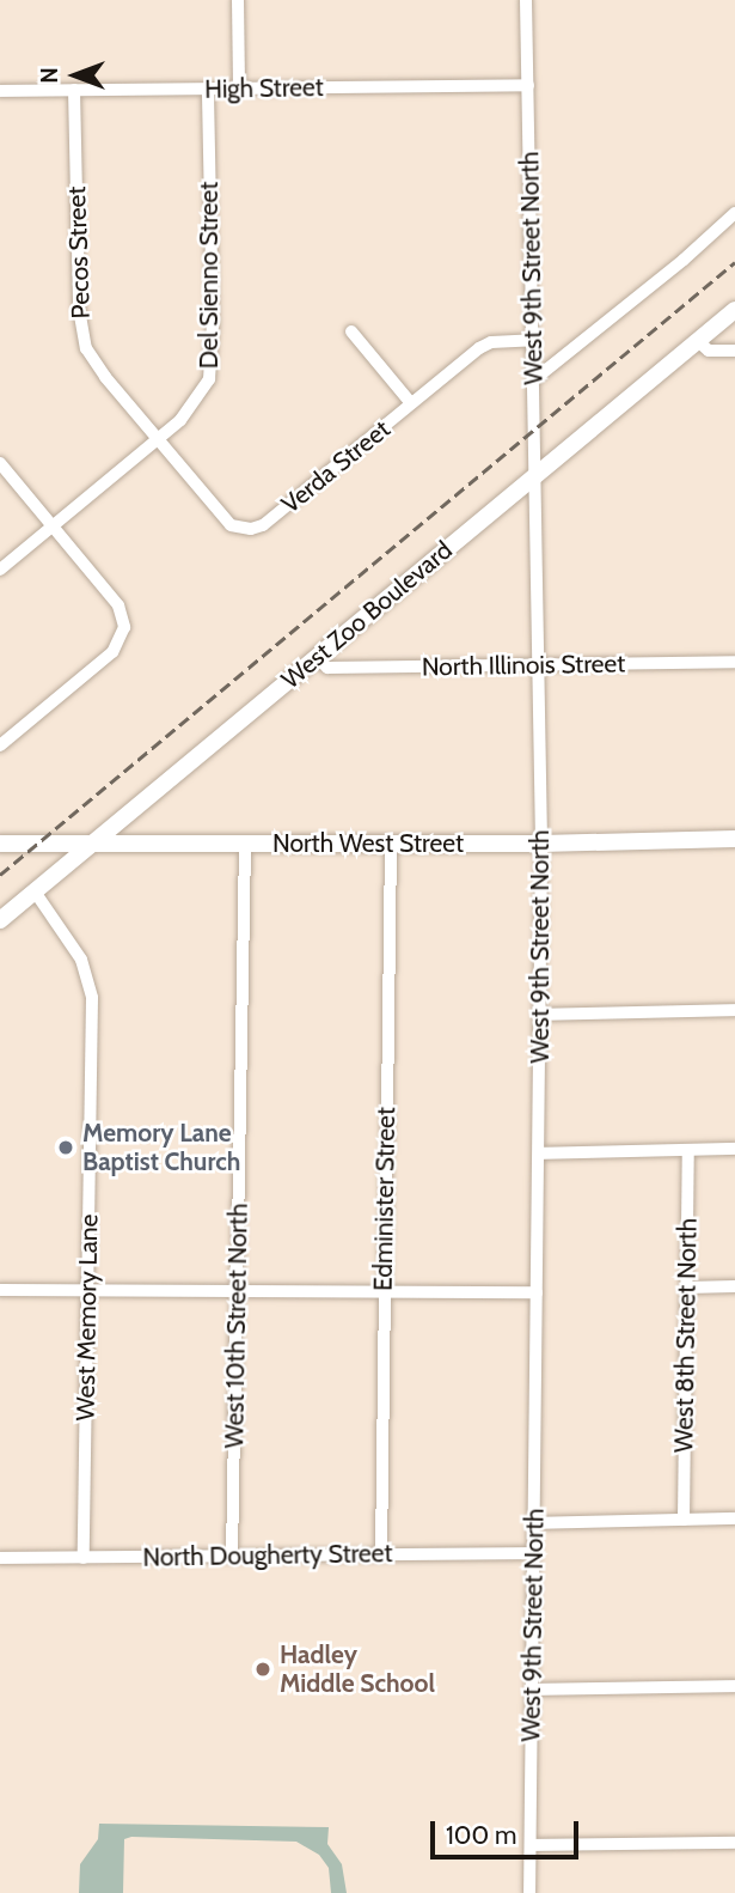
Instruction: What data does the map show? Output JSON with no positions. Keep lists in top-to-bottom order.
{
  "streets": {
    "main road": ["West Zoo Boulevard", "North West Street"],
    "street": [
      "High Street",
      "Pecos Street",
      "West 9th Street North",
      "Del Sienno Street",
      "Verda Street",
      "North Illinois Street",
      "Edminister Street",
      "West Memory Lane",
      "West 10th Street North",
      "West 8th Street North",
      "North Dougherty Street"
    ]
  },
  "crossings": [
    ["High Street", "Pecos Street"],
    ["High Street", "West 9th Street North"],
    ["High Street", "Del Sienno Street"],
    ["Pecos Street", "Del Sienno Street"],
    ["Pecos Street", "Verda Street"],
    ["West 9th Street North", "Verda Street"],
    ["West 9th Street North", "West Zoo Boulevard"],
    ["West 9th Street North", "North Illinois Street"],
    ["West 9th Street North", "North West Street"],
    ["West 9th Street North", "North Dougherty Street"],
    ["Del Sienno Street", "Verda Street"],
    ["West Zoo Boulevard", "North Illinois Street"],
    ["West Zoo Boulevard", "North West Street"],
    ["West Zoo Boulevard", "West Memory Lane"],
    ["North West Street", "Edminister Street"],
    ["North West Street", "West 10th Street North"],
    ["Edminister Street", "North Dougherty Street"],
    ["West Memory Lane", "North Dougherty Street"],
    ["West 10th Street North", "North Dougherty Street"]
  ],
  "places": ["Memory Lane Baptist Church", "Hadley Middle School"],
  "scale_bar": "100 m",
  "north": "left"
}
